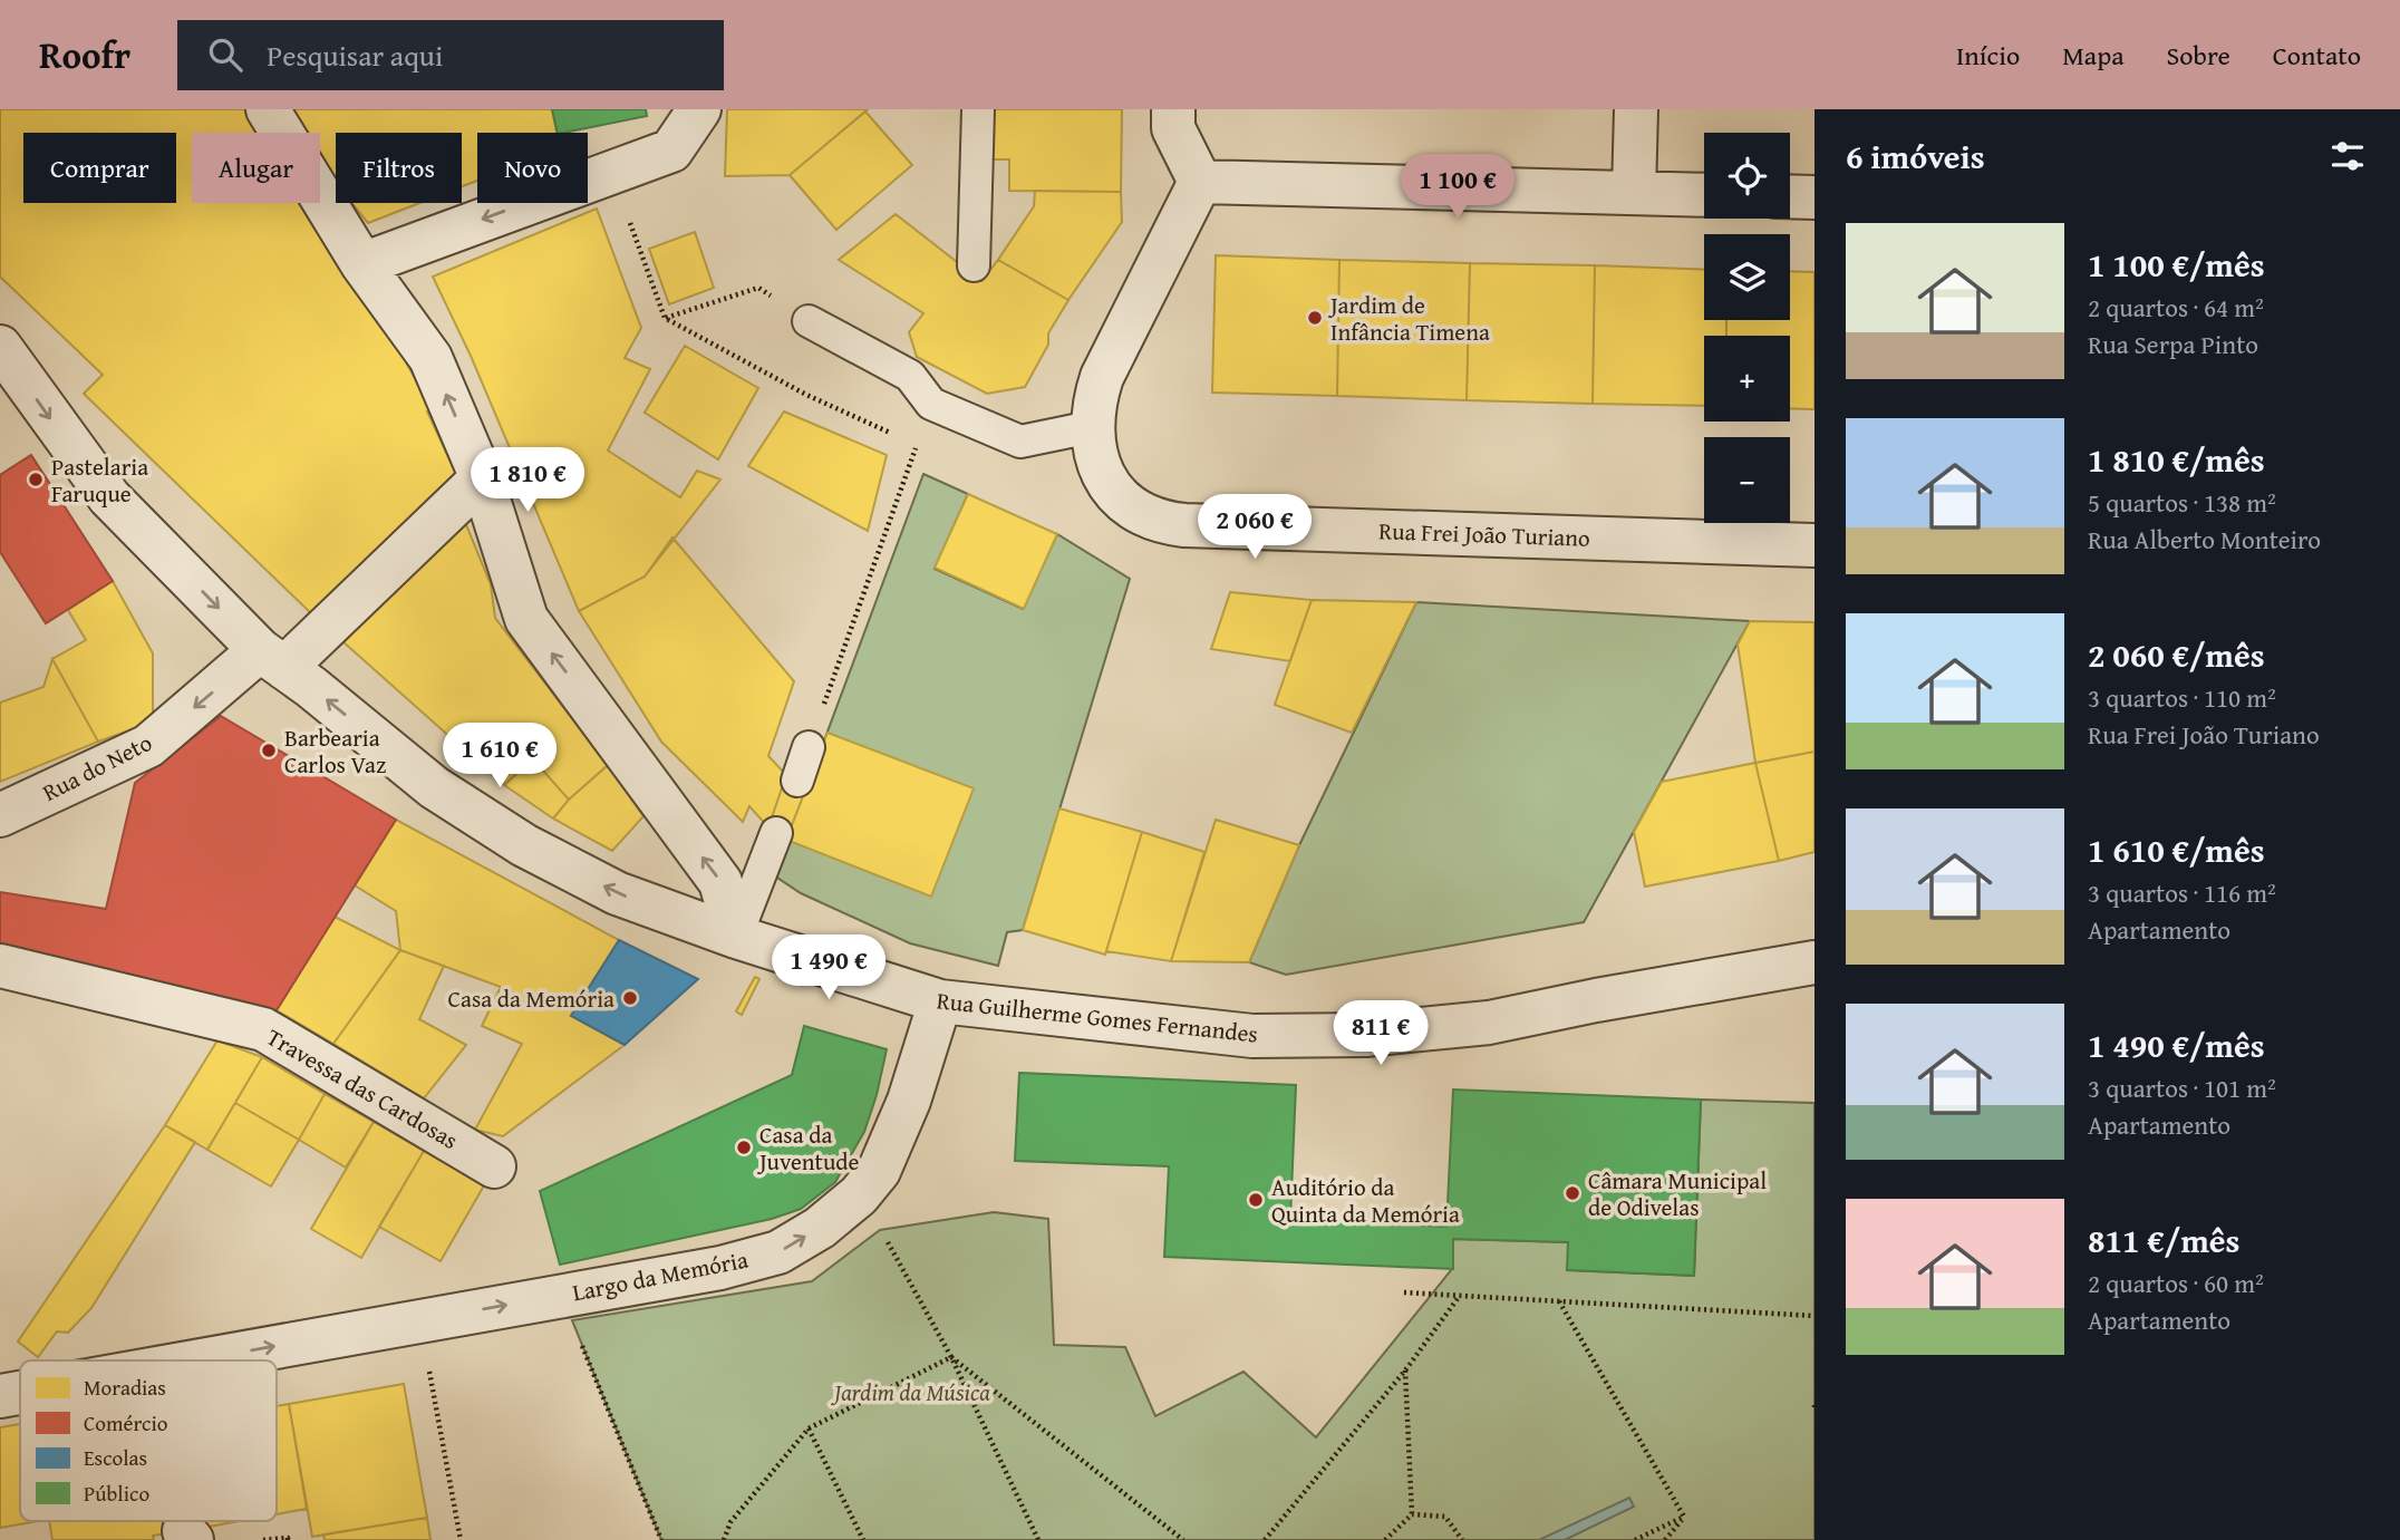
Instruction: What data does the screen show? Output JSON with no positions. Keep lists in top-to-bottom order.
{
  "streets": {
    "street": [
      "Rua Frei João Turiano",
      "Rua do Neto",
      "Rua Guilherme Gomes Fernandes",
      "Travessa das Cardosas",
      "Largo da Memória"
    ]
  },
  "crossings": [
    ["Rua do Neto", "Rua Guilherme Gomes Fernandes"],
    ["Rua Guilherme Gomes Fernandes", "Largo da Memória"]
  ],
  "one_way": ["Rua do Neto", "Largo da Memória"],
  "parks": ["Jardim da Música"],
  "places": [
    "Jardim de Infância Timena",
    "Pastelaria Faruque",
    "Barbearia Carlos Vaz",
    "Casa da Memória",
    "Casa da Juventude",
    "Câmara Municipal de Odivelas",
    "Auditório da Quinta da Memória"
  ],
  "legend": [
    "Moradias",
    "Comércio",
    "Escolas",
    "Público"
  ],
  "page": {
    "header": "Roofr",
    "search": "Pesquisar aqui",
    "nav": [
      "Início",
      "Mapa",
      "Sobre",
      "Contato"
    ],
    "heading": "6 imóveis",
    "map_buttons": ["+", "−"],
    "chip": [
      "Comprar",
      "Alugar",
      "Filtros",
      "Novo"
    ],
    "price": [
      "1 100 €",
      "1 810 €",
      "2 060 €",
      "1 610 €",
      "1 490 €",
      "811 €"
    ],
    "list": [
      {
        "name": "1 100 €/mês",
        "note": "2 quartos · 64 m² · Rua Serpa Pinto"
      },
      {
        "name": "1 810 €/mês",
        "note": "5 quartos · 138 m² · Rua Alberto Monteiro"
      },
      {
        "name": "2 060 €/mês",
        "note": "3 quartos · 110 m² · Rua Frei João Turiano"
      },
      {
        "name": "1 610 €/mês",
        "note": "3 quartos · 116 m² · Apartamento"
      },
      {
        "name": "1 490 €/mês",
        "note": "3 quartos · 101 m² · Apartamento"
      },
      {
        "name": "811 €/mês",
        "note": "2 quartos · 60 m² · Apartamento"
      }
    ]
  }
}
